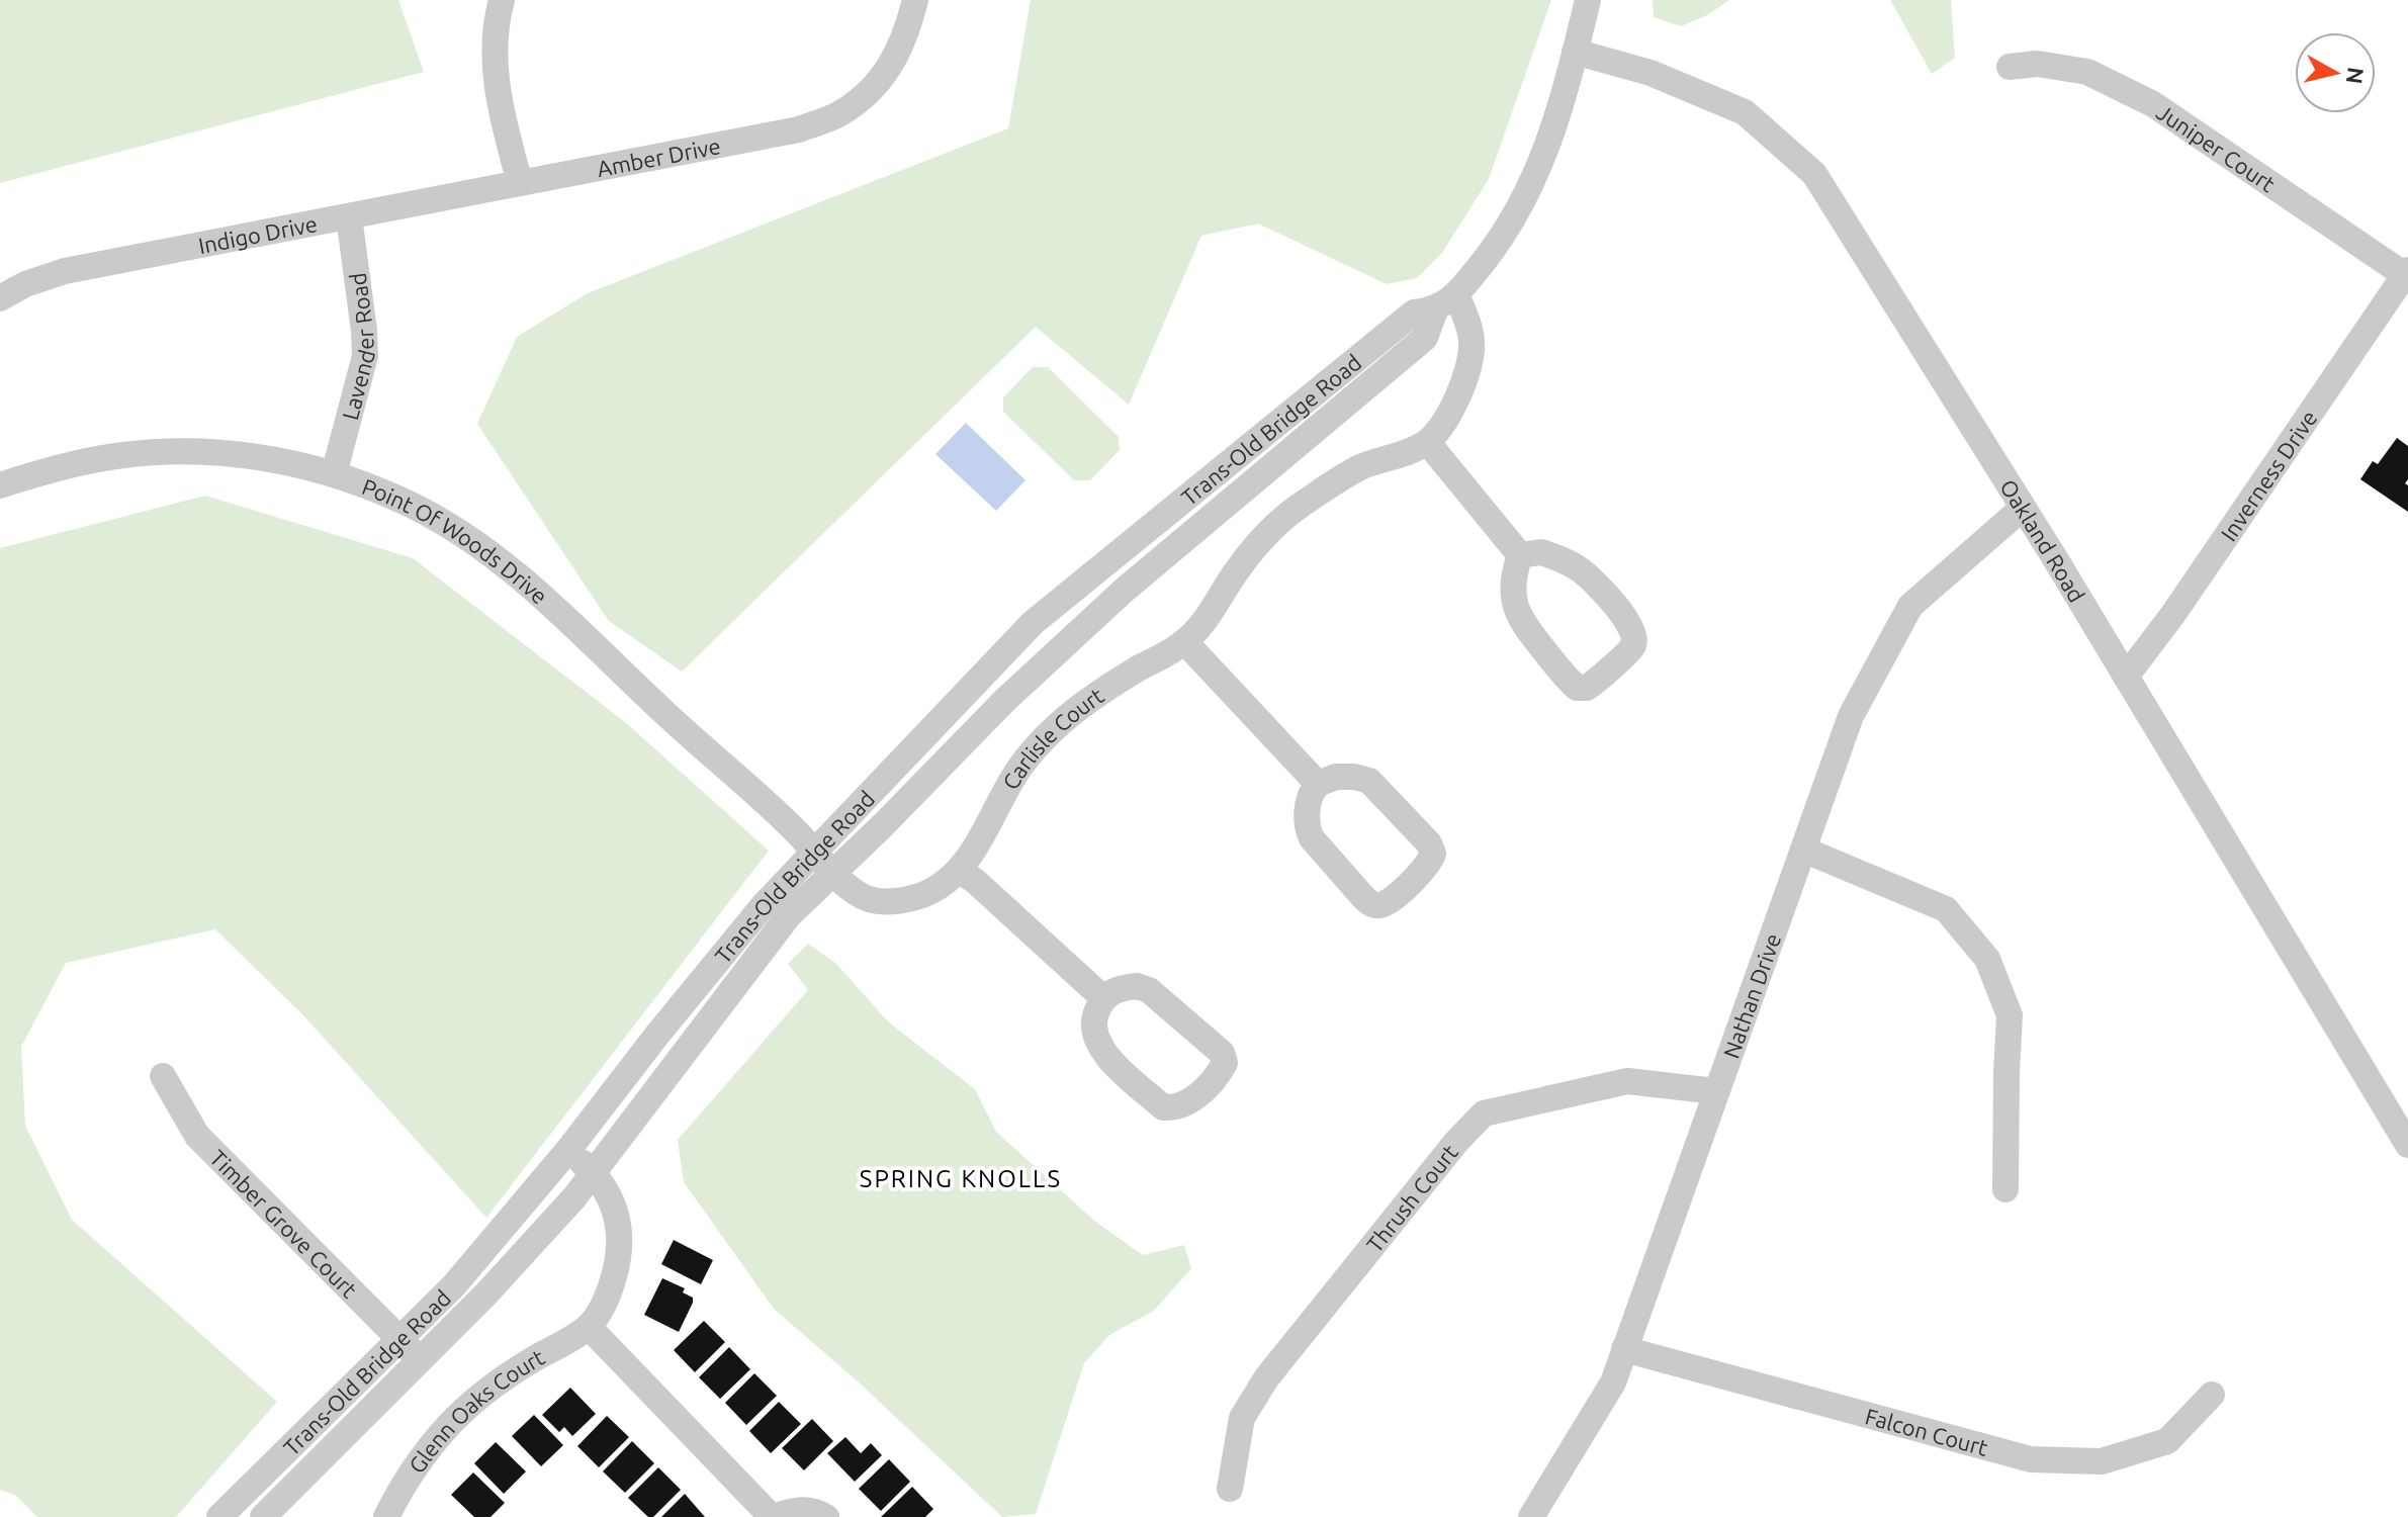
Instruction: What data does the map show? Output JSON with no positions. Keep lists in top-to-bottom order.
{
  "streets": {
    "street": [
      "Juniper Court",
      "Amber Drive",
      "Indigo Drive",
      "Lavender Road",
      "Trans-Old Bridge Road",
      "Inverness Drive",
      "Oakland Road",
      "Point Of Woods Drive",
      "Carlisle Court",
      "Nathan Drive",
      "Thrush Court",
      "Timber Grove Court",
      "Glenn Oaks Court",
      "Falcon Court"
    ]
  },
  "crossings": [
    ["Juniper Court", "Inverness Drive"],
    ["Amber Drive", "Indigo Drive"],
    ["Indigo Drive", "Lavender Road"],
    ["Lavender Road", "Point Of Woods Drive"],
    ["Trans-Old Bridge Road", "Oakland Road"],
    ["Trans-Old Bridge Road", "Point Of Woods Drive"],
    ["Trans-Old Bridge Road", "Carlisle Court"],
    ["Trans-Old Bridge Road", "Timber Grove Court"],
    ["Trans-Old Bridge Road", "Glenn Oaks Court"],
    ["Inverness Drive", "Oakland Road"],
    ["Oakland Road", "Nathan Drive"],
    ["Point Of Woods Drive", "Carlisle Court"],
    ["Nathan Drive", "Thrush Court"],
    ["Nathan Drive", "Falcon Court"]
  ],
  "districts": ["SPRING KNOLLS"],
  "north": "right"
}
